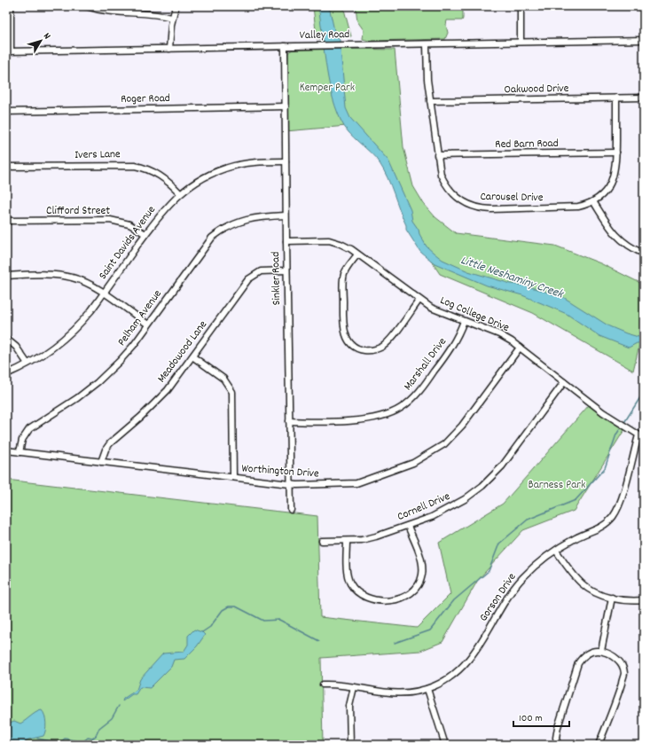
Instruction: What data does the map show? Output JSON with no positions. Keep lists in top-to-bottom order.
{
  "streets": {
    "street": [
      "Valley Road",
      "Oakwood Drive",
      "Roger Road",
      "Red Barn Road",
      "Ivers Lane",
      "Carousel Drive",
      "Clifford Street",
      "Saint Davids Avenue",
      "Sinkler Road",
      "Log College Drive",
      "Pelham Avenue",
      "Meadowood Lane",
      "Marshall Drive",
      "Worthington Drive",
      "Cornell Drive",
      "Gorson Drive"
    ]
  },
  "crossings": [
    ["Valley Road", "Carousel Drive"],
    ["Valley Road", "Sinkler Road"],
    ["Oakwood Drive", "Carousel Drive"],
    ["Roger Road", "Sinkler Road"],
    ["Red Barn Road", "Carousel Drive"],
    ["Ivers Lane", "Saint Davids Avenue"],
    ["Clifford Street", "Saint Davids Avenue"],
    ["Saint Davids Avenue", "Sinkler Road"],
    ["Sinkler Road", "Log College Drive"],
    ["Sinkler Road", "Pelham Avenue"],
    ["Sinkler Road", "Meadowood Lane"],
    ["Sinkler Road", "Marshall Drive"],
    ["Sinkler Road", "Worthington Drive"],
    ["Log College Drive", "Marshall Drive"],
    ["Log College Drive", "Worthington Drive"],
    ["Log College Drive", "Cornell Drive"],
    ["Log College Drive", "Gorson Drive"],
    ["Pelham Avenue", "Worthington Drive"],
    ["Meadowood Lane", "Worthington Drive"]
  ],
  "water": ["Little Neshaminy Creek"],
  "parks": ["Kemper Park", "Barness Park"],
  "scale_bar": "100 m",
  "north": "top right"
}
